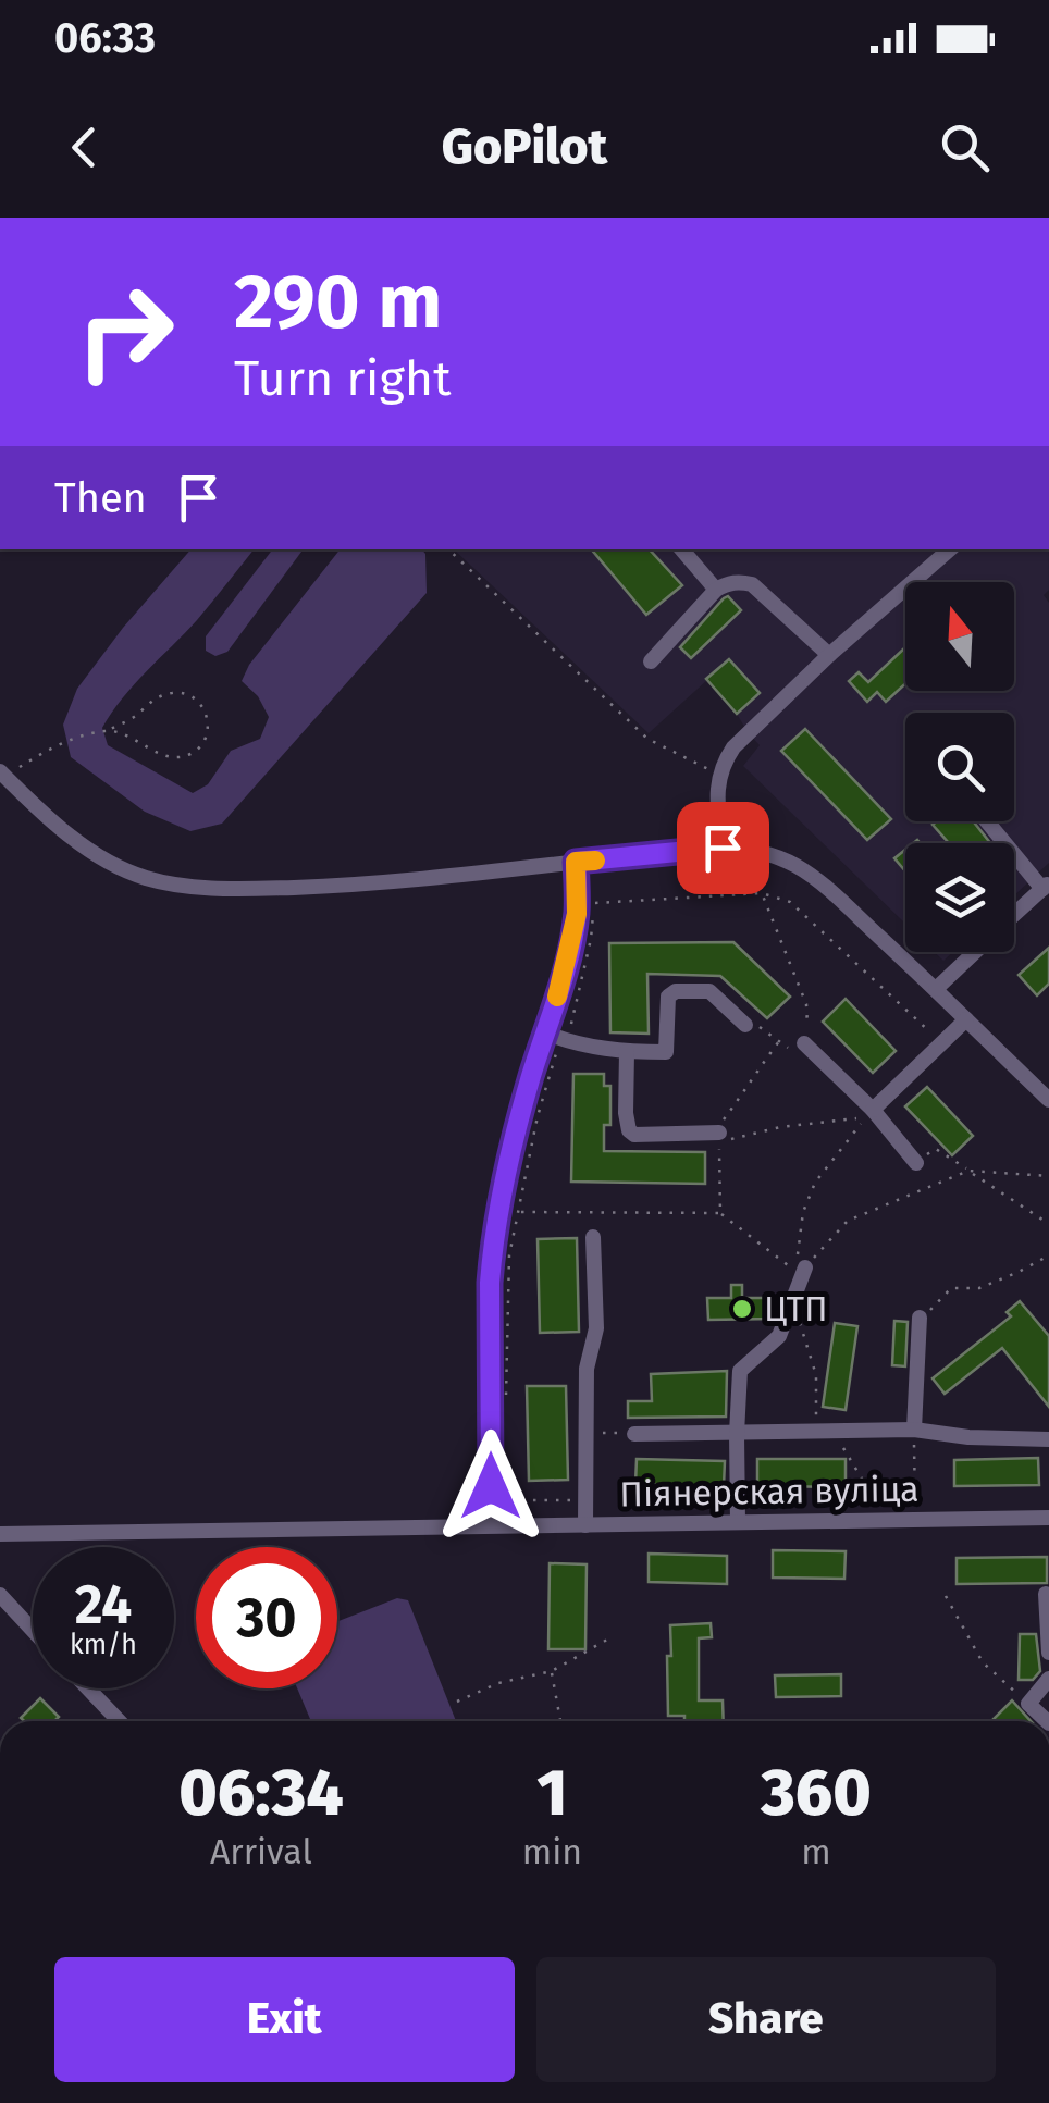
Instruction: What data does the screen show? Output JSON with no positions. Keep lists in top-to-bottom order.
{
  "streets": {
    "street": ["Піянерская вуліца"]
  },
  "places": ["ЦТП"],
  "north": "top",
  "page": {
    "status": "06:33",
    "header": "GoPilot",
    "turn": ["290 m", "Turn right"],
    "then": "Then",
    "speed": "24 km/h",
    "limit": "30",
    "eta": [
      "06:34",
      "Arrival",
      "1",
      "min",
      "360",
      "m"
    ],
    "buttons": ["Exit", "Share"]
  }
}
